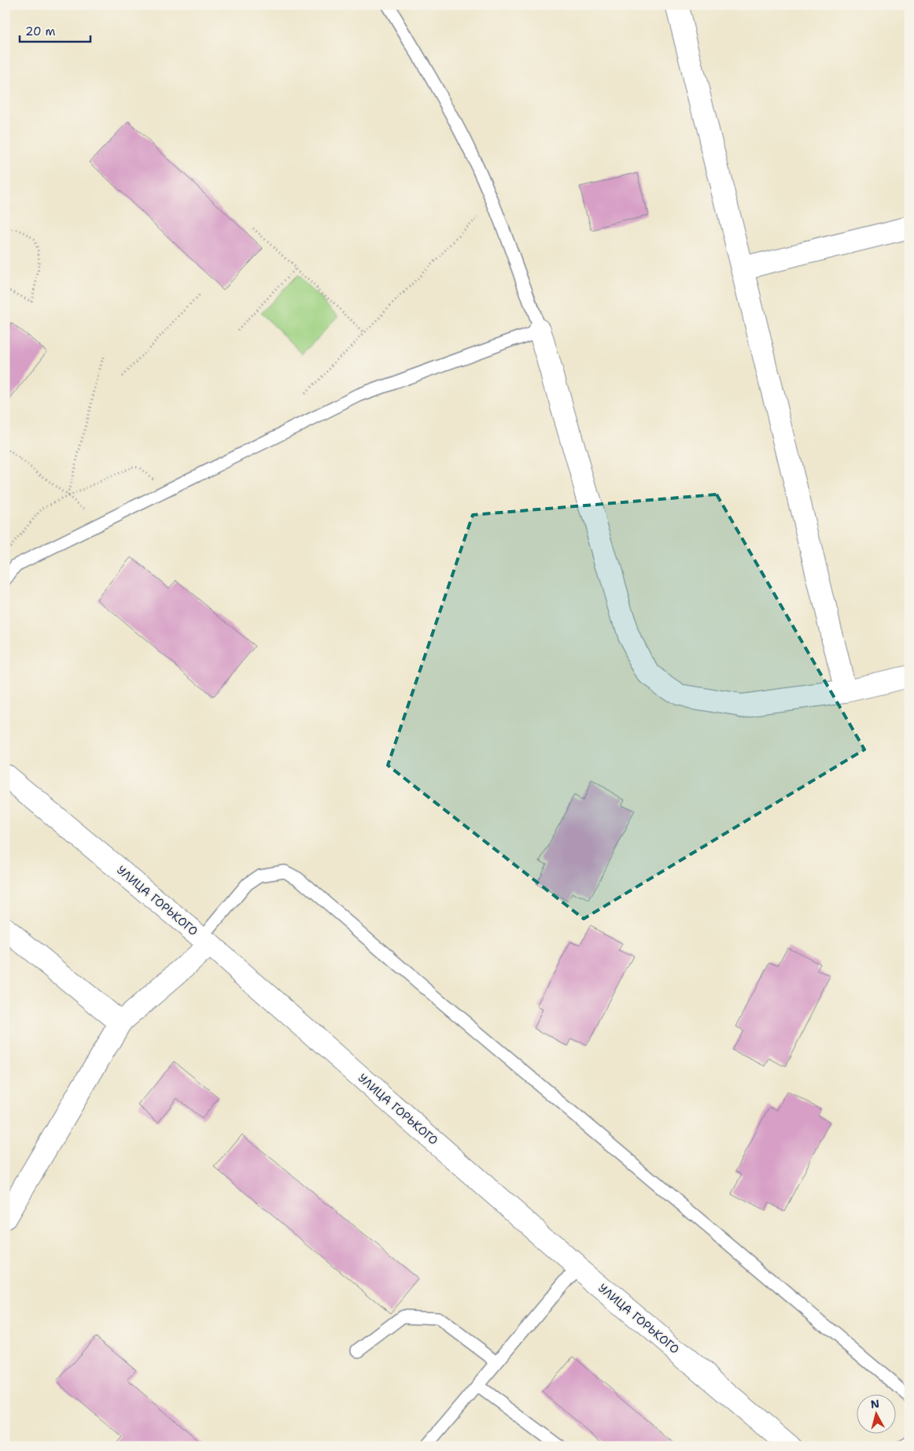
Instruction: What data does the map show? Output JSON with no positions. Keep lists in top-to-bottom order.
{
  "streets": {
    "street": ["УЛИЦА ГОРЬКОГО"]
  },
  "scale_bar": "20 m",
  "north": "top"
}
